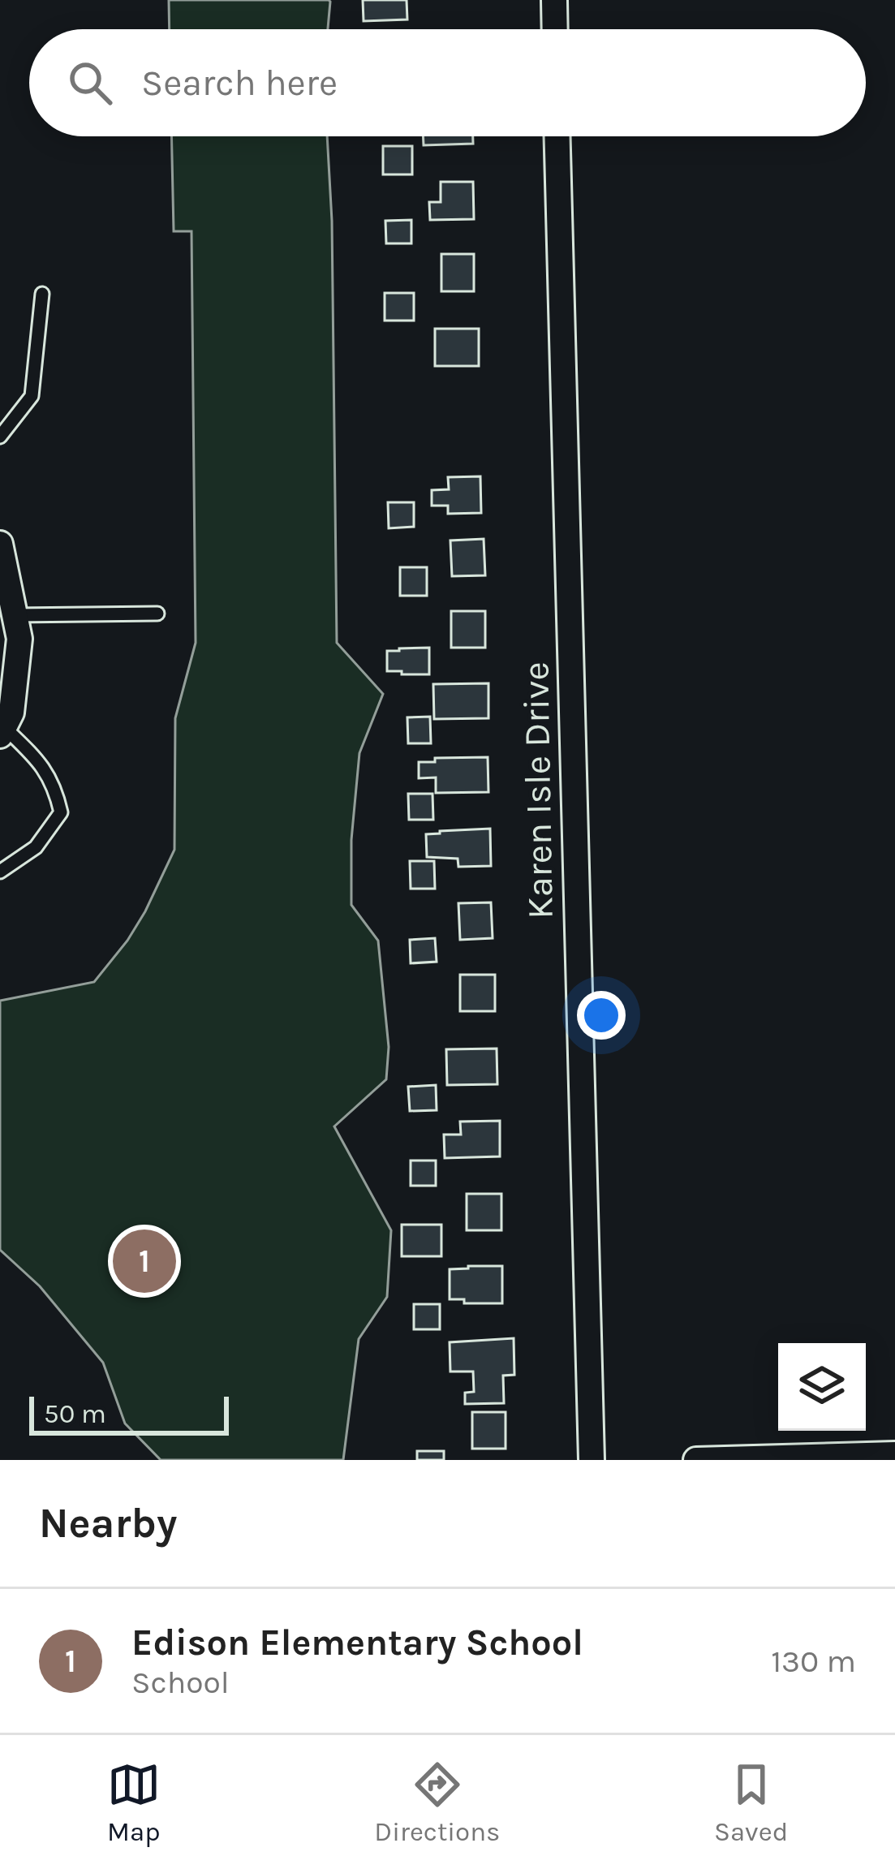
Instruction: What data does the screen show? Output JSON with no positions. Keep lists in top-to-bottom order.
{
  "streets": {
    "street": ["Karen Isle Drive"]
  },
  "scale_bar": "50 m",
  "page": {
    "search": "Search here",
    "pins": "1",
    "scale": "50 m",
    "heading": "Nearby",
    "list": [
      {
        "mark": "1",
        "name": "Edison Elementary School",
        "note": "School",
        "value": "130 m"
      }
    ],
    "nav": ["Map", "Directions", "Saved"]
  }
}
